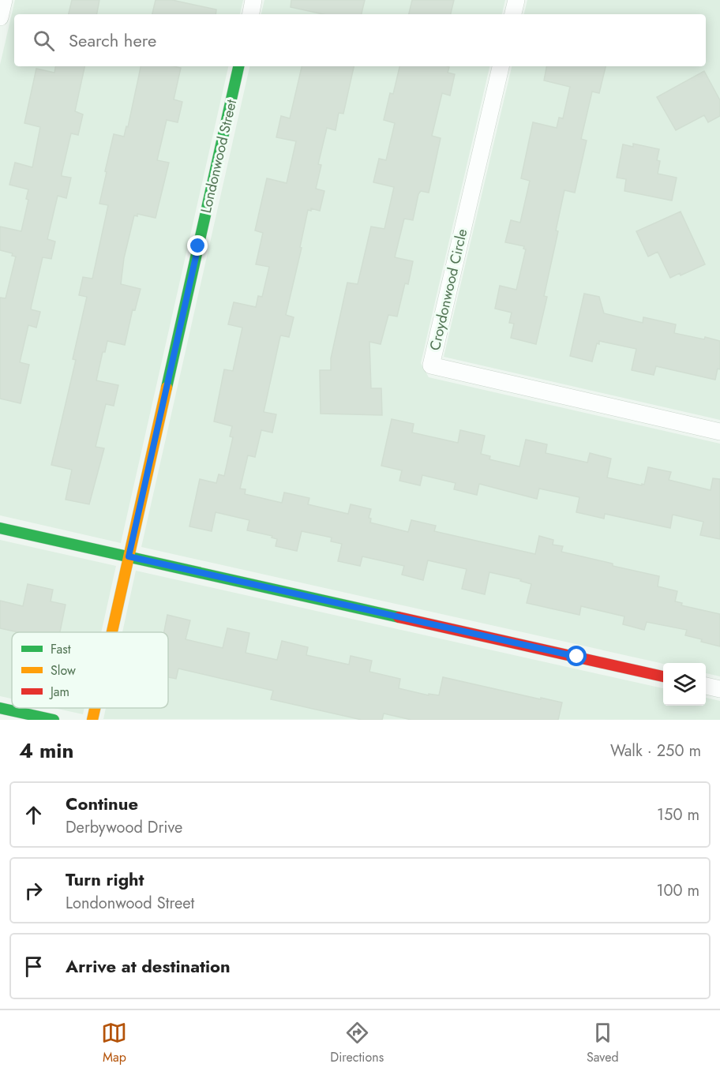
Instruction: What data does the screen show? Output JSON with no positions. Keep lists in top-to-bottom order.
{
  "streets": {
    "street": ["Londonwood Street", "Croydonwood Circle"]
  },
  "legend": ["Fast", "Slow", "Jam"],
  "page": {
    "search": "Search here",
    "heading": ["4 min", "Walk · 250 m"],
    "list": [
      ["Continue", "Derbywood Drive", "150 m"],
      ["Turn right", "Londonwood Street", "100 m"],
      "Arrive at destination"
    ],
    "nav": ["Map", "Directions", "Saved"]
  }
}
